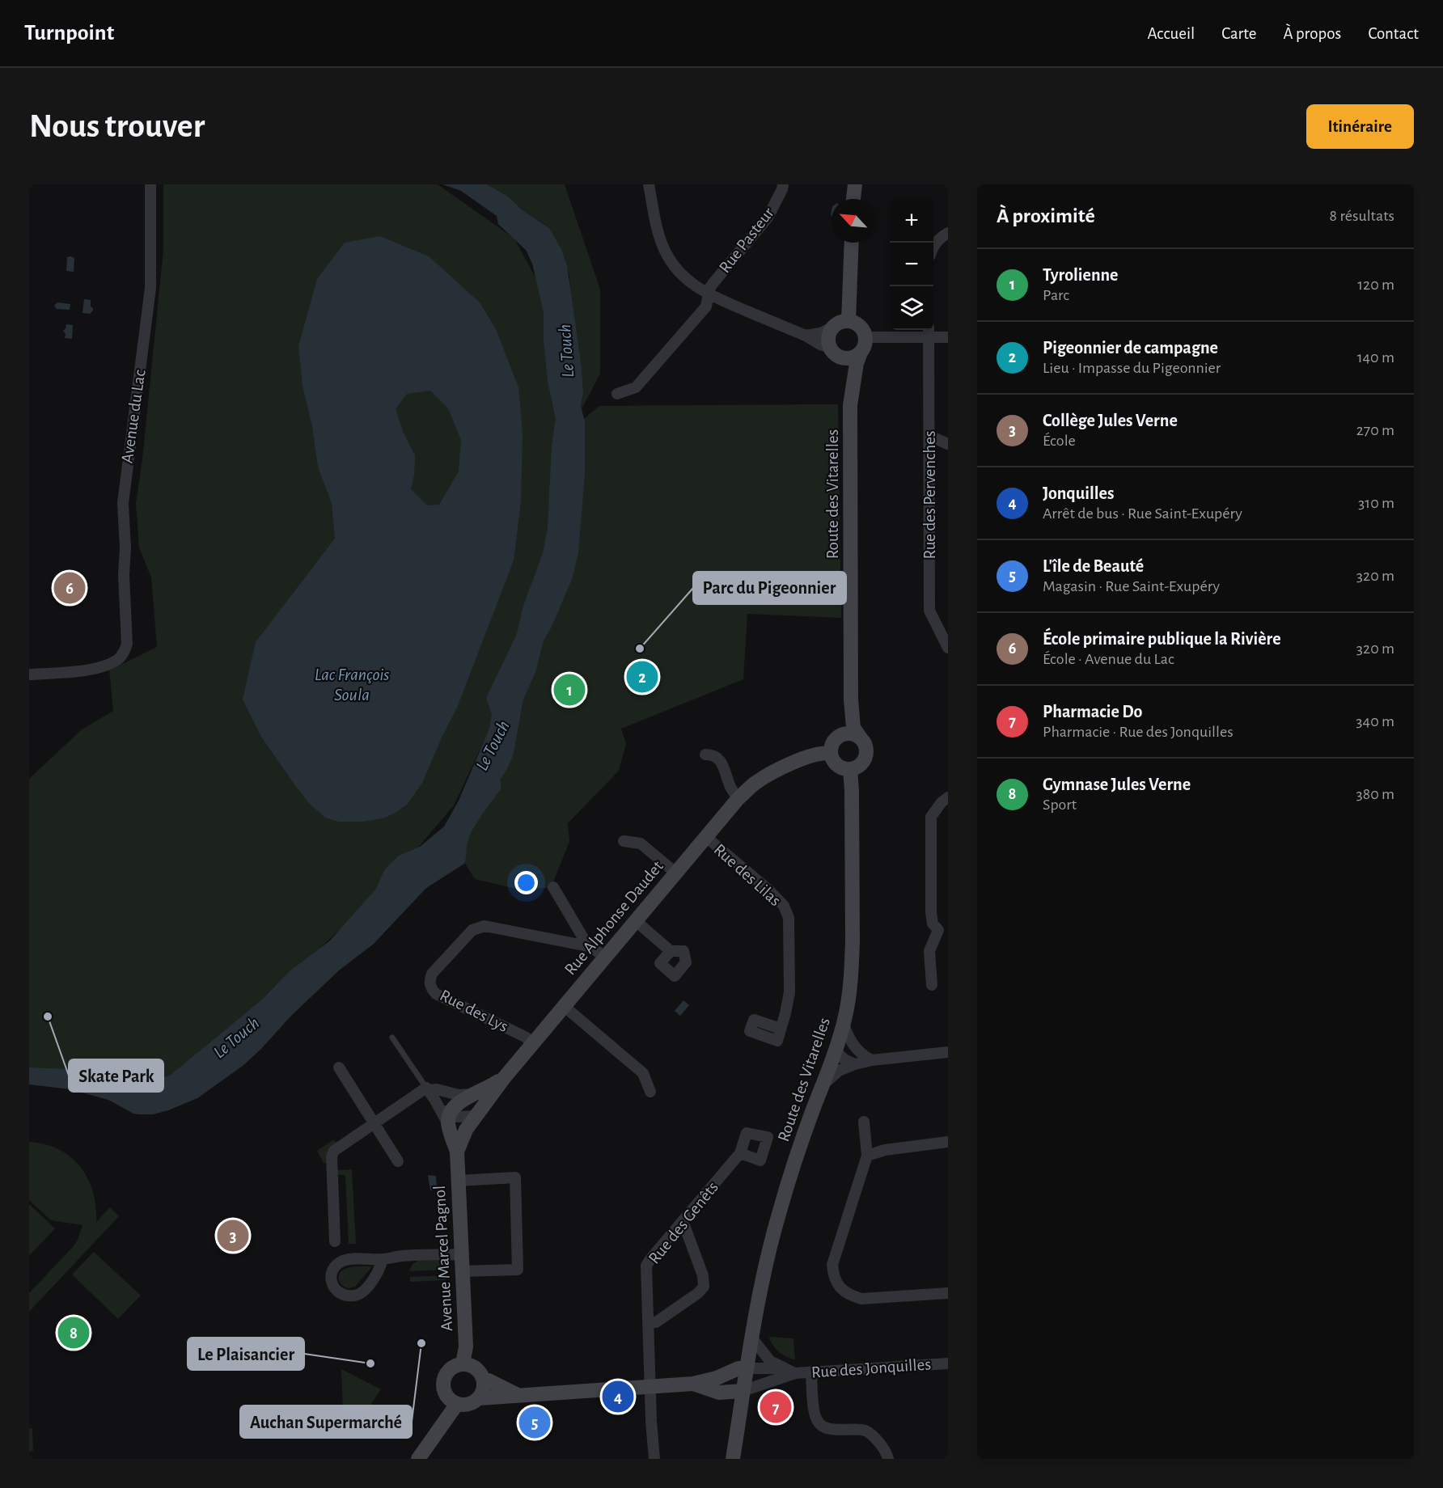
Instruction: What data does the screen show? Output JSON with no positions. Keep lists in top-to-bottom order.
{
  "streets": {
    "main road": ["Route des Vitarelles", "Rue Alphonse Daudet", "Avenue Marcel Pagnol"],
    "street": [
      "Rue Pasteur",
      "Avenue du Lac",
      "Rue des Pervenches",
      "Rue des Lilas",
      "Rue des Lys",
      "Rue des Genêts",
      "Rue des Jonquilles"
    ]
  },
  "crossings": [
    ["Route des Vitarelles", "Rue Alphonse Daudet"],
    ["Route des Vitarelles", "Rue des Jonquilles"],
    ["Rue des Lilas", "Rue Alphonse Daudet"],
    ["Rue Alphonse Daudet", "Rue des Lys"],
    ["Rue Alphonse Daudet", "Avenue Marcel Pagnol"]
  ],
  "water": ["Le Touch", "Lac François Soula"],
  "places": [
    "Parc du Pigeonnier",
    "Skate Park",
    "Auchan Supermarché",
    "Le Plaisancier"
  ],
  "north": "top left",
  "page": {
    "header": "Turnpoint",
    "nav": [
      "Accueil",
      "Carte",
      "À propos",
      "Contact"
    ],
    "buttons": "Itinéraire",
    "title": "Nous trouver",
    "heading": ["À proximité", "8 résultats"],
    "map_buttons": ["+", "−"],
    "list": [
      {
        "mark": "1",
        "name": "Tyrolienne",
        "note": "Parc",
        "value": "120 m"
      },
      {
        "mark": "2",
        "name": "Pigeonnier de campagne",
        "note": "Lieu · Impasse du Pigeonnier",
        "value": "140 m"
      },
      {
        "mark": "3",
        "name": "Collège Jules Verne",
        "note": "École",
        "value": "270 m"
      },
      {
        "mark": "4",
        "name": "Jonquilles",
        "note": "Arrêt de bus · Rue Saint-Exupéry",
        "value": "310 m"
      },
      {
        "mark": "5",
        "name": "L'île de Beauté",
        "note": "Magasin · Rue Saint-Exupéry",
        "value": "320 m"
      },
      {
        "mark": "6",
        "name": "École primaire publique la Rivière",
        "note": "École · Avenue du Lac",
        "value": "320 m"
      },
      {
        "mark": "7",
        "name": "Pharmacie Do",
        "note": "Pharmacie · Rue des Jonquilles",
        "value": "340 m"
      },
      {
        "mark": "8",
        "name": "Gymnase Jules Verne",
        "note": "Sport",
        "value": "380 m"
      }
    ],
    "pins": [
      "6",
      "2",
      "1",
      "3",
      "8",
      "4",
      "7",
      "5"
    ]
  }
}
